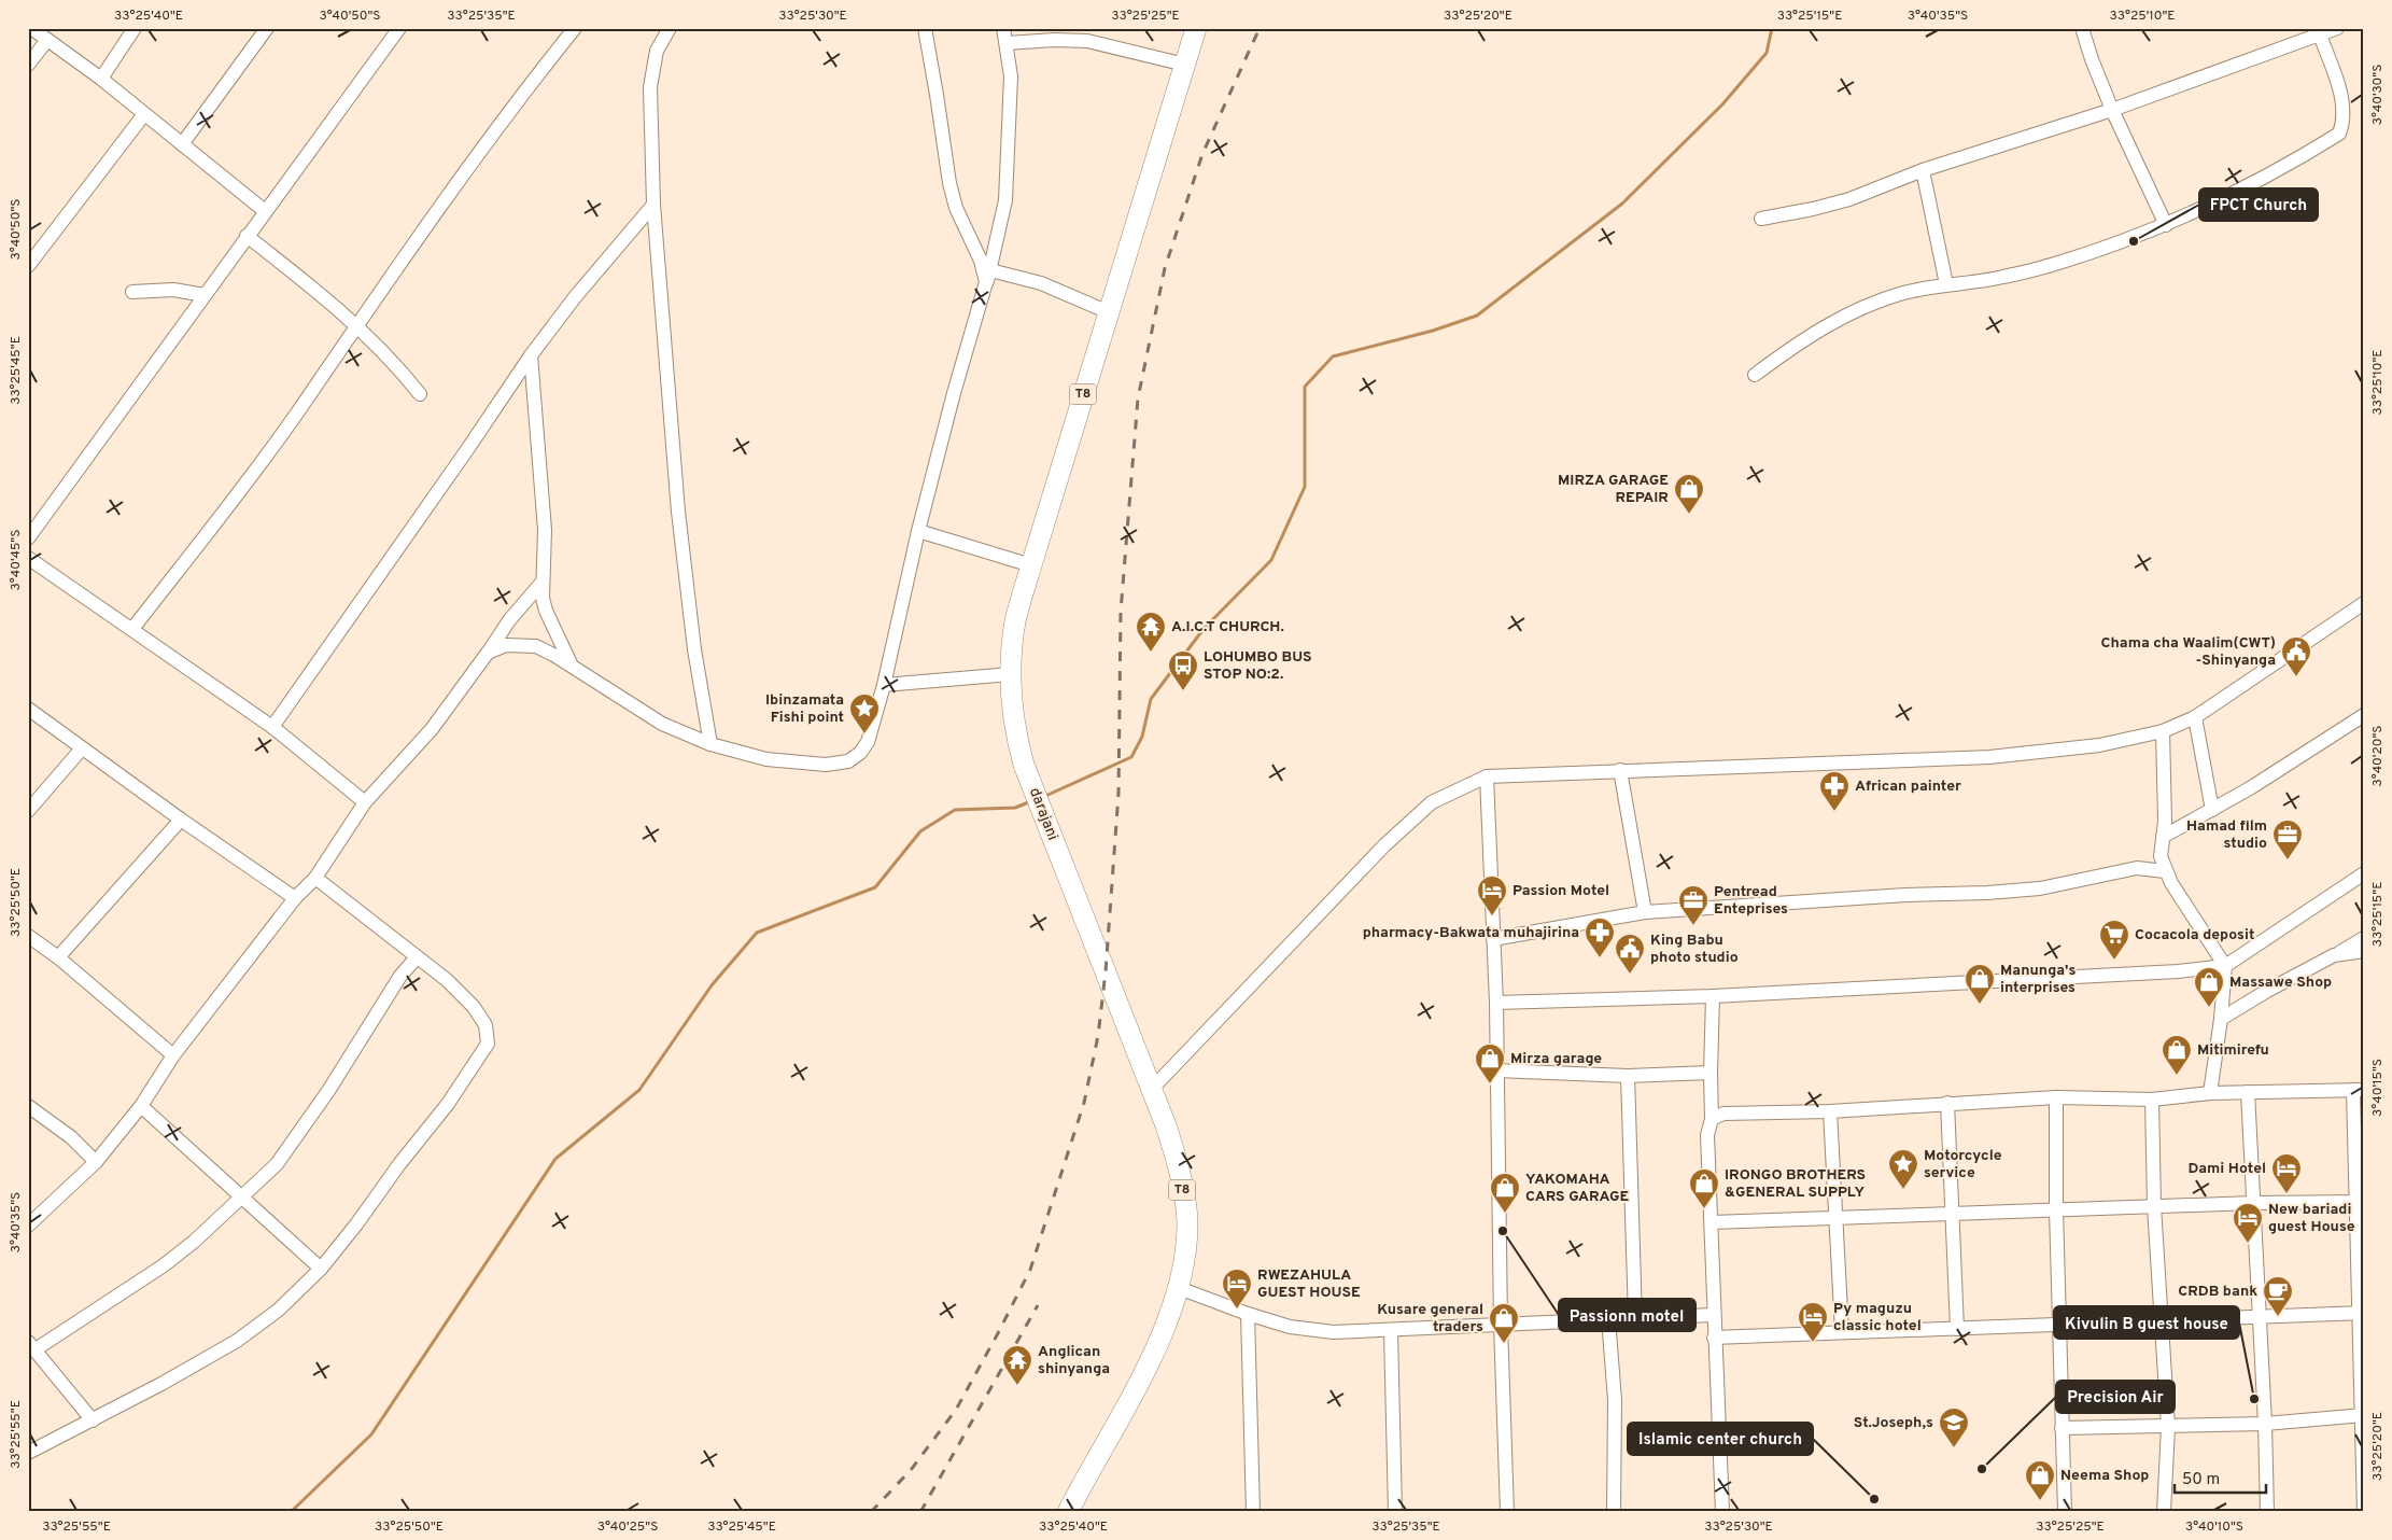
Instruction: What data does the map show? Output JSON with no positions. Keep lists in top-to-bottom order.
{
  "streets": {
    "highway": ["T8", "darajani"]
  },
  "crossings": [
    ["T8", "darajani"]
  ],
  "places": {
    "other": [
      "FPCT Church",
      "Passionn motel",
      "Kivulin B guest house",
      "Precision Air",
      "Islamic center church"
    ],
    "shop": [
      "MIRZA GARAGE REPAIR",
      "Manunga's interprises",
      "Massawe Shop",
      "Mitimirefu",
      "Mirza garage",
      "IRONGO BROTHERS &GENERAL SUPPLY",
      "YAKOMAHA CARS GARAGE",
      "Kusare general traders",
      "Neema Shop"
    ],
    "temple": ["A.I.C.T CHURCH.", "Anglican shinyanga"],
    "public building": ["Chama cha Waalim(CWT) -Shinyanga", "King Babu photo studio"],
    "bus stop": ["LOHUMBO BUS STOP NO:2."],
    "place": ["Ibinzamata Fishi point", "Motorcycle service"],
    "pharmacy": ["African painter", "pharmacy-Bakwata muhajirina"],
    "office": ["Hamad film studio", "Pentread Enteprises"],
    "hotel": [
      "Passion Motel",
      "Dami Hotel",
      "New bariadi guest House",
      "RWEZAHULA GUEST HOUSE",
      "Py maguzu classic hotel"
    ],
    "supermarket": ["Cocacola deposit"],
    "cafe": ["CRDB bank"],
    "school or university": ["St.Joseph,s"]
  },
  "scale_bar": "50 m",
  "coordinates": [
    "33°25'40\"E",
    "3°40'50\"S",
    "33°25'35\"E",
    "33°25'30\"E",
    "33°25'25\"E",
    "33°25'20\"E",
    "33°25'15\"E",
    "3°40'35\"S",
    "33°25'10\"E",
    "3°40'30\"S",
    "33°25'45\"E",
    "3°40'45\"S",
    "3°40'20\"S",
    "33°25'50\"E",
    "3°40'15\"S",
    "33°25'55\"E",
    "3°40'25\"S",
    "3°40'10\"S"
  ]
}
